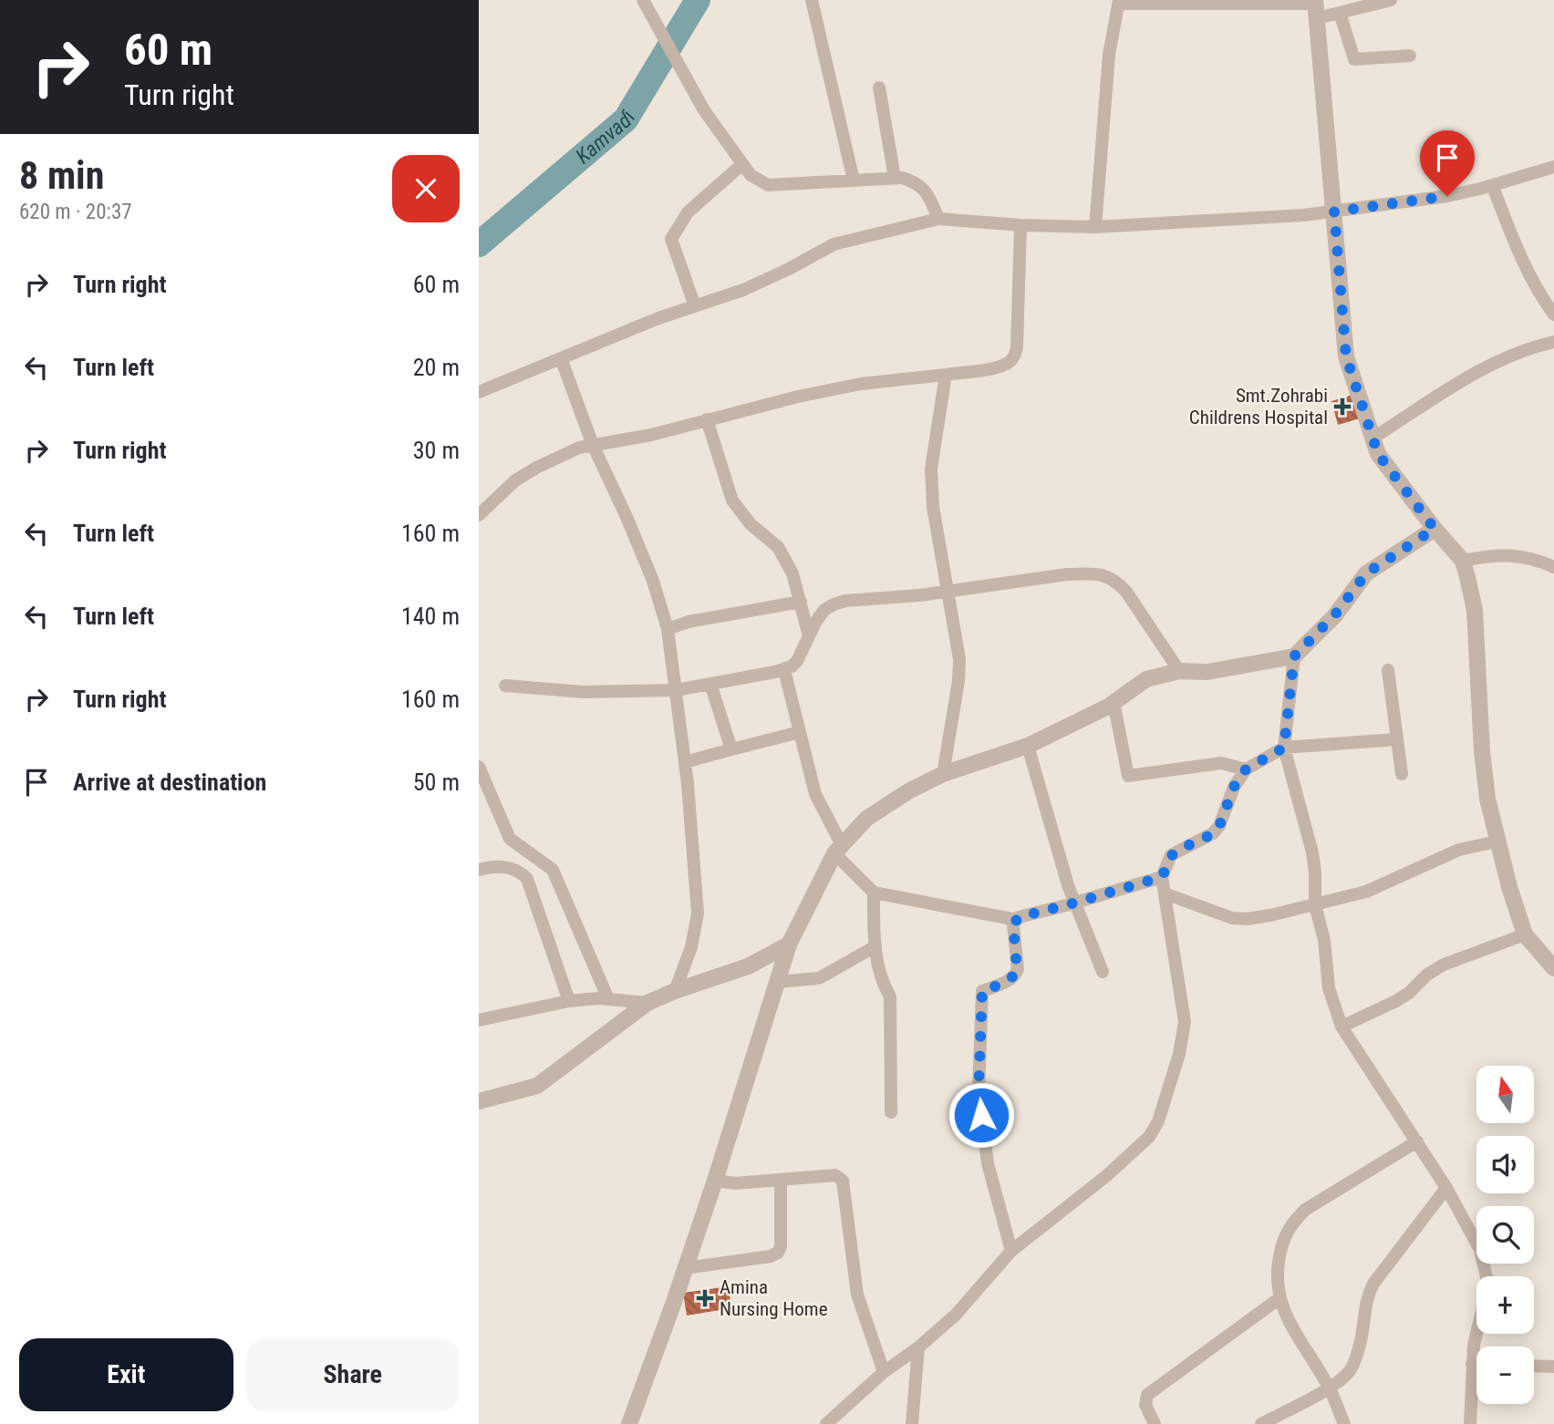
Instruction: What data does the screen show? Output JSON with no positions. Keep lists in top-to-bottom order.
{
  "water": ["Kamvadi"],
  "places": {
    "health": ["Smt.Zohrabi Childrens Hospital", "Amina Nursing Home"]
  },
  "north": "top",
  "page": {
    "turn": ["60 m", "Turn right"],
    "heading": ["8 min", "620 m · 20:37"],
    "list": [
      {
        "name": "Turn right",
        "value": "60 m"
      },
      {
        "name": "Turn left",
        "value": "20 m"
      },
      {
        "name": "Turn right",
        "value": "30 m"
      },
      {
        "name": "Turn left",
        "value": "160 m"
      },
      {
        "name": "Turn left",
        "value": "140 m"
      },
      {
        "name": "Turn right",
        "value": "160 m"
      },
      {
        "name": "Arrive at destination",
        "value": "50 m"
      }
    ],
    "map_buttons": ["+", "−"],
    "buttons": ["Exit", "Share"]
  }
}
